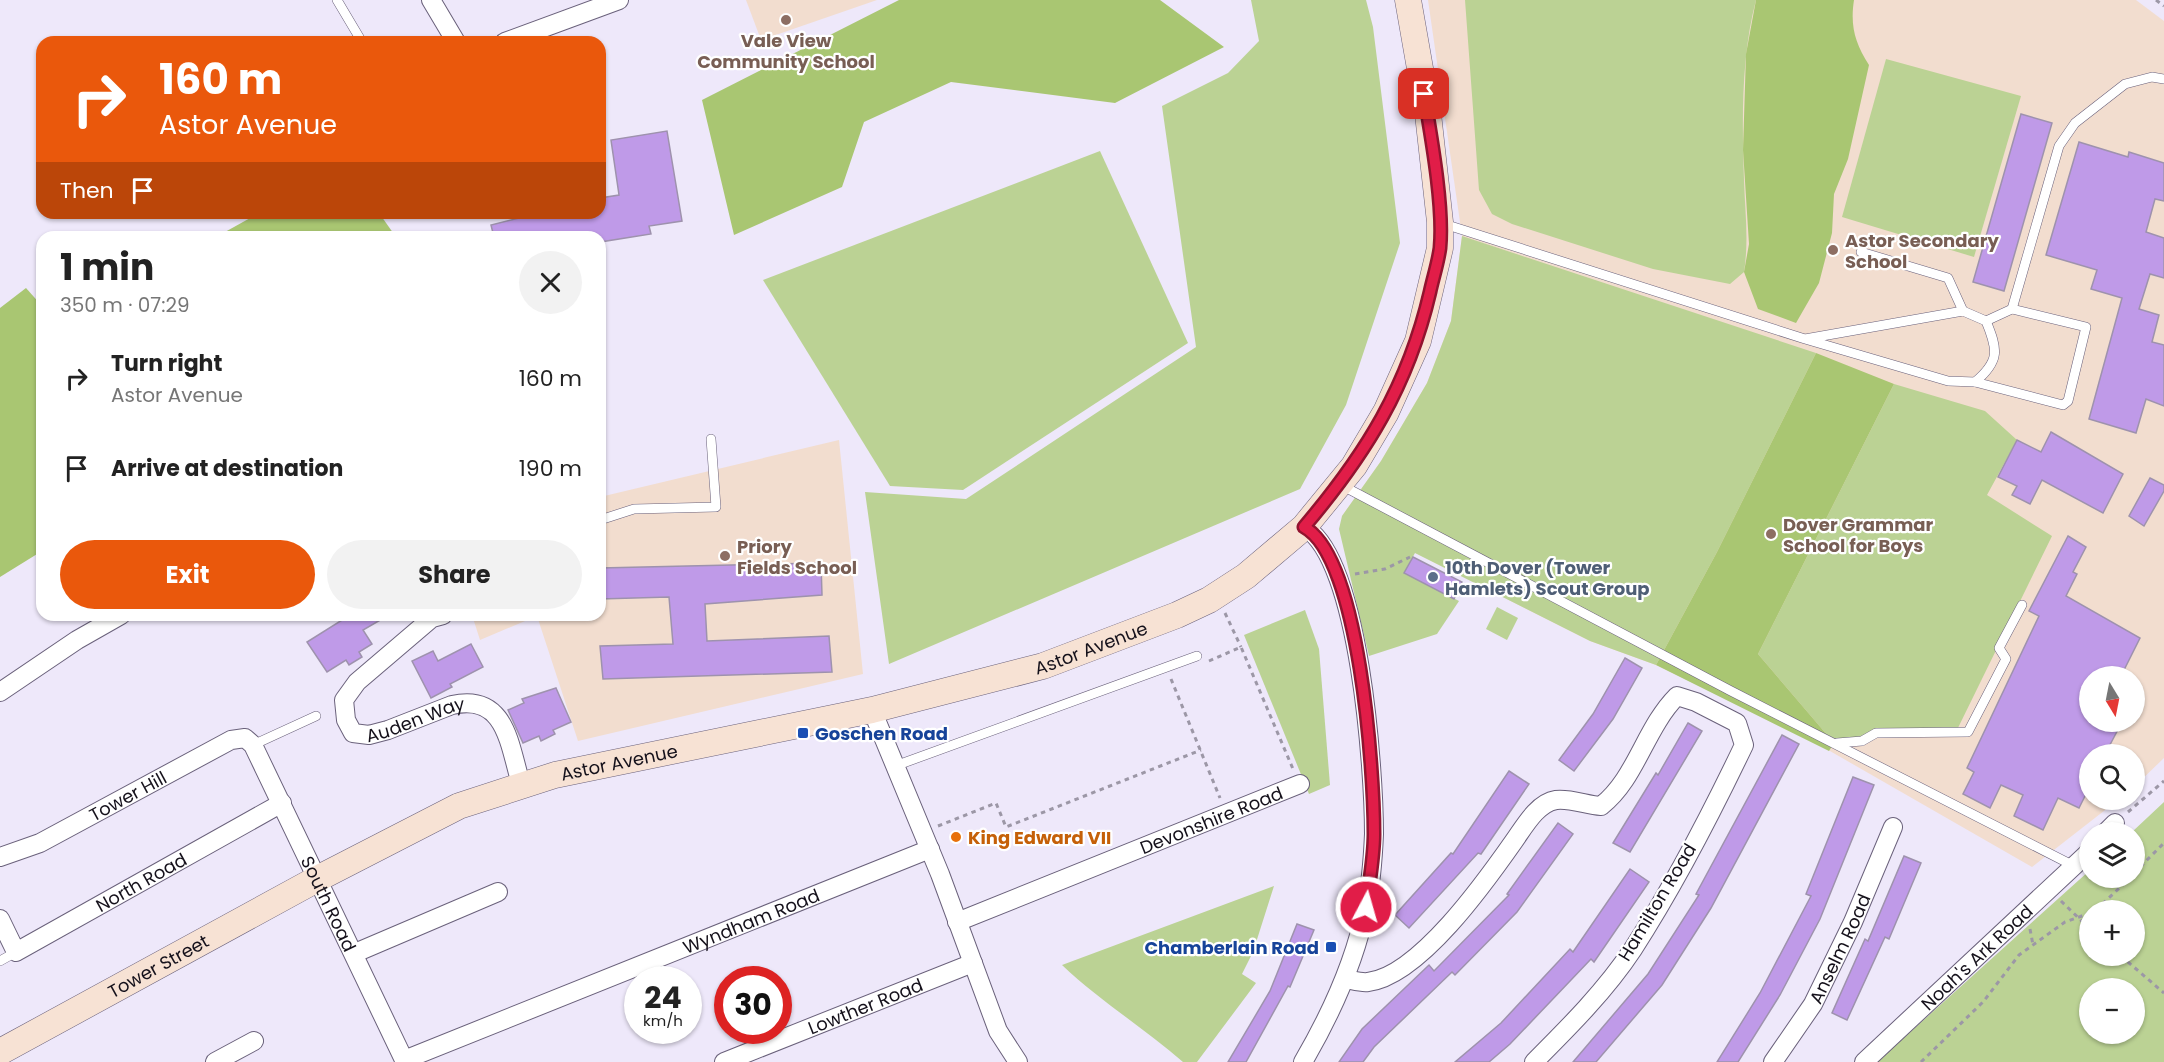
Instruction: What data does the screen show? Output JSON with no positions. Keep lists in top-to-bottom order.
{
  "streets": {
    "street": [
      "Astor Avenue",
      "Auden Way",
      "Tower Hill",
      "Devonshire Road",
      "North Road",
      "Hamilton Road",
      "South Road",
      "Wyndham Road",
      "Anselm Road",
      "Noah's Ark Road",
      "Tower Street",
      "Lowther Road"
    ]
  },
  "crossings": [
    ["Astor Avenue", "Auden Way"],
    ["Astor Avenue", "South Road"],
    ["Astor Avenue", "Tower Street"],
    ["Tower Hill", "South Road"],
    ["North Road", "South Road"],
    ["South Road", "Wyndham Road"],
    ["South Road", "Tower Street"]
  ],
  "places": {
    "other": [
      "Vale View Community School",
      "Astor Secondary School",
      "Dover Grammar School for Boys",
      "Priory Fields School",
      "10th Dover (Tower Hamlets) Scout Group",
      "King Edward VII"
    ],
    "transit": ["Goschen Road", "Chamberlain Road"]
  },
  "north": "bottom",
  "page": {
    "turn": ["160 m", "Astor Avenue"],
    "then": "Then",
    "heading": ["1 min", "350 m · 07:29"],
    "list": [
      {
        "name": "Turn right",
        "note": "Astor Avenue",
        "value": "160 m"
      },
      {
        "name": "Arrive at destination",
        "value": "190 m"
      }
    ],
    "buttons": ["Exit", "Share"],
    "map_buttons": ["+", "−"],
    "speed": "24 km/h",
    "limit": "30"
  }
}
